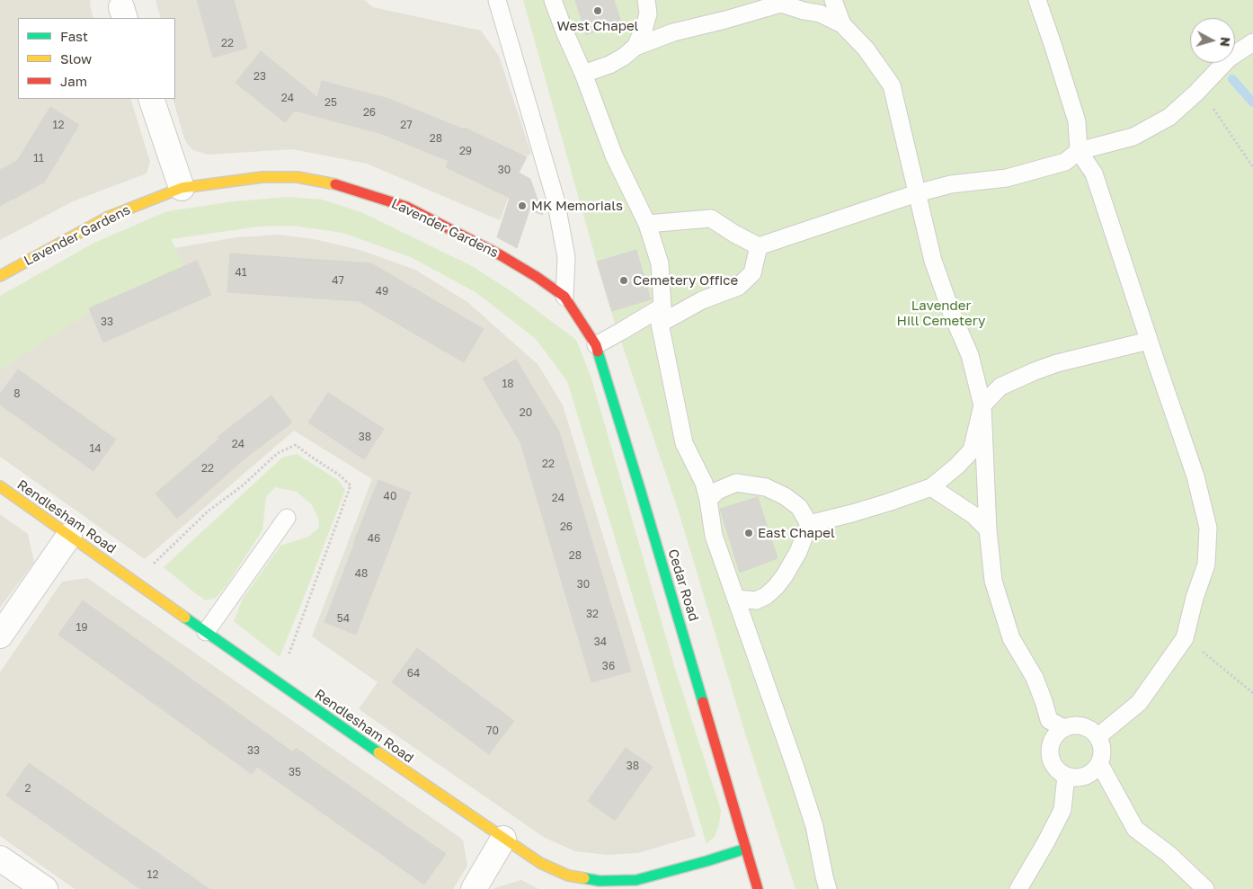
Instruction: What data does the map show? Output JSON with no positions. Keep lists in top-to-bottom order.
{
  "streets": {
    "street": ["Lavender Gardens", "Rendlesham Road", "Cedar Road"]
  },
  "crossings": [
    ["Lavender Gardens", "Cedar Road"],
    ["Rendlesham Road", "Cedar Road"]
  ],
  "parks": ["Lavender Hill Cemetery"],
  "places": [
    "West Chapel",
    "MK Memorials",
    "Cemetery Office",
    "East Chapel"
  ],
  "house_numbers": [
    "22",
    "23",
    "24",
    "25",
    "26",
    "12",
    "27",
    "28",
    "29",
    "11",
    "30",
    "41",
    "47",
    "49",
    "33",
    "18",
    "8",
    "20",
    "38",
    "24",
    "14",
    "22",
    "22",
    "40",
    "24",
    "26",
    "46",
    "28",
    "48",
    "30",
    "32",
    "54",
    "19",
    "34",
    "36",
    "64",
    "70",
    "33",
    "38",
    "35",
    "2",
    "12"
  ],
  "legend": ["Fast", "Slow", "Jam"],
  "north": "right"
}
